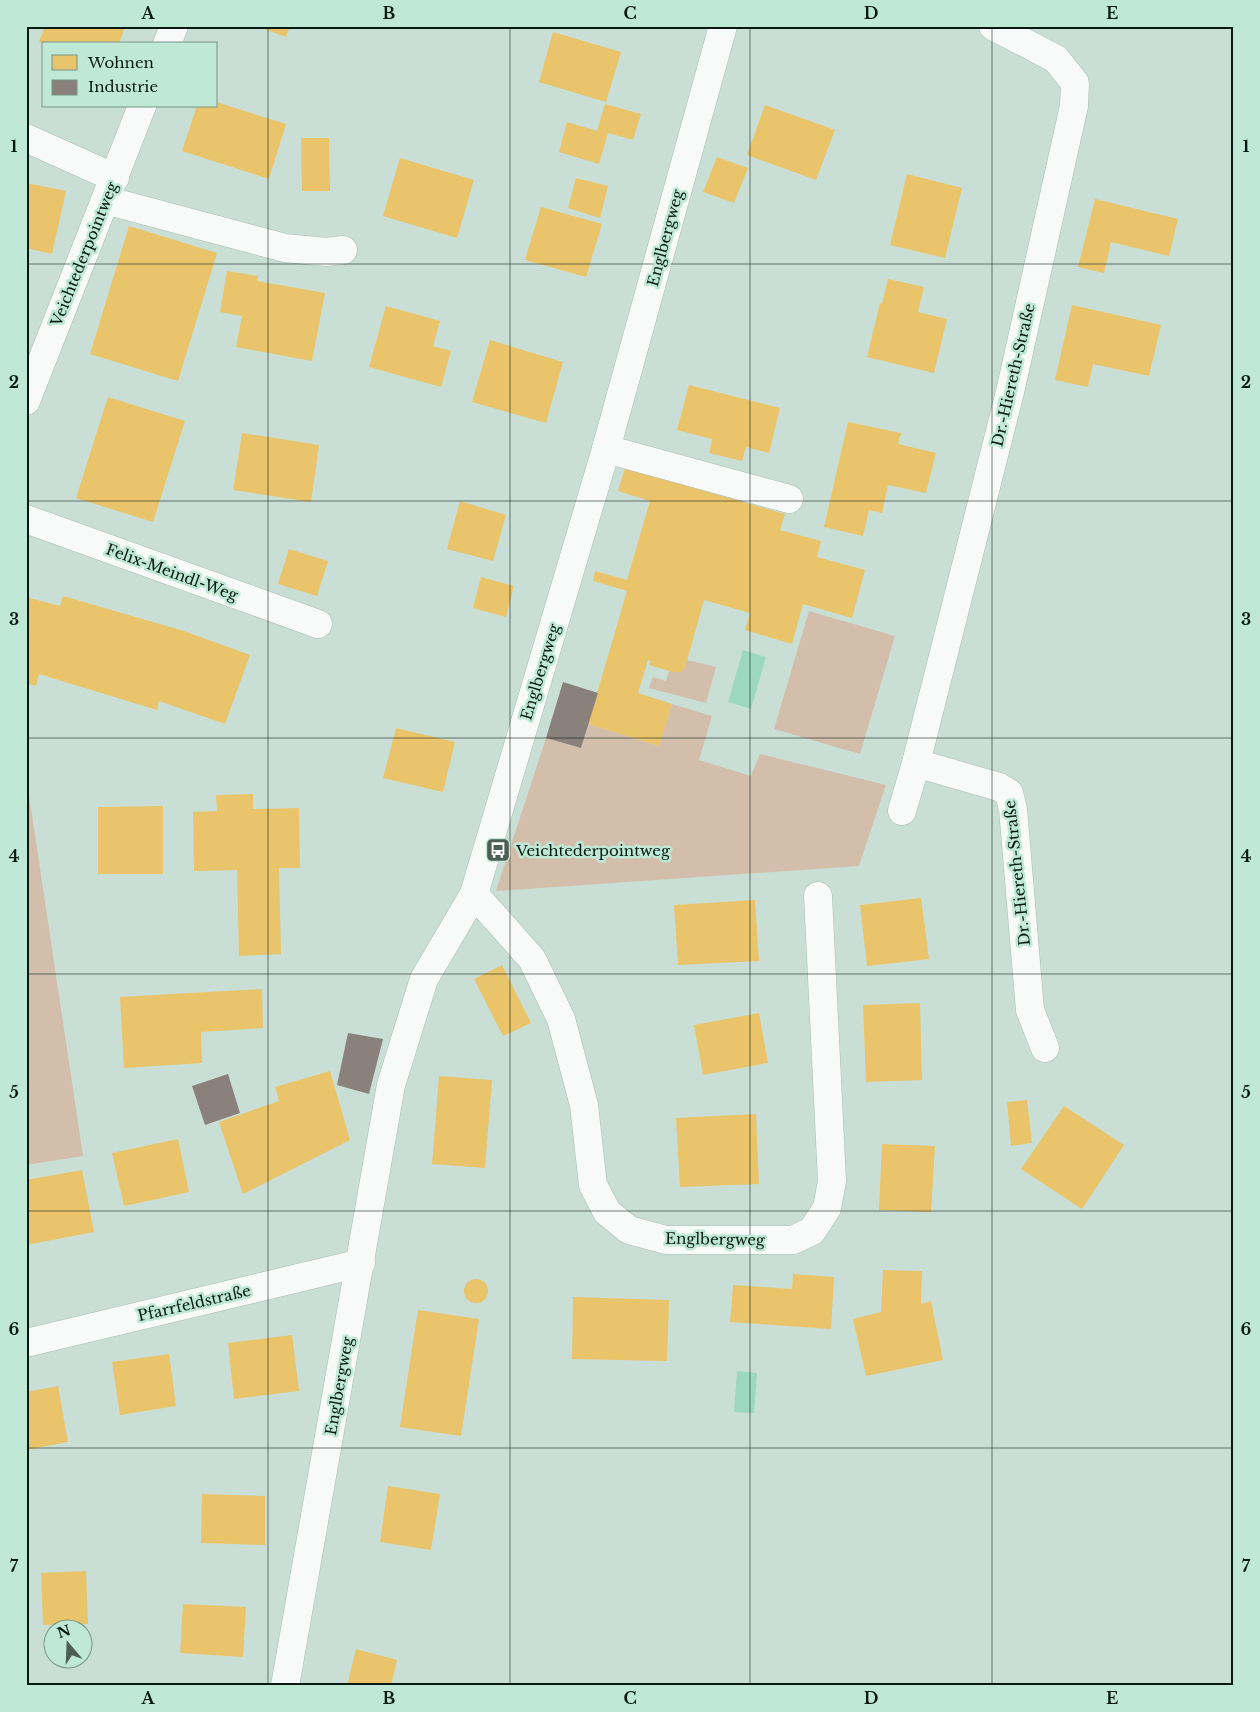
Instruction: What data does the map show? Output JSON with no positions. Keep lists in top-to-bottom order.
{
  "streets": {
    "street": [
      "Englbergweg",
      "Veichtederpointweg",
      "Dr.-Hiereth-Straße",
      "Felix-Meindl-Weg",
      "Pfarrfeldstraße"
    ]
  },
  "crossings": [
    ["Englbergweg", "Pfarrfeldstraße"]
  ],
  "places": {
    "bus stop": ["Veichtederpointweg"]
  },
  "legend": ["Wohnen", "Industrie"],
  "north": "top",
  "grid": {
    "columns": [
      "A",
      "B",
      "C",
      "D",
      "E"
    ],
    "rows": [
      "1",
      "2",
      "3",
      "4",
      "5",
      "6",
      "7"
    ]
  }
}
